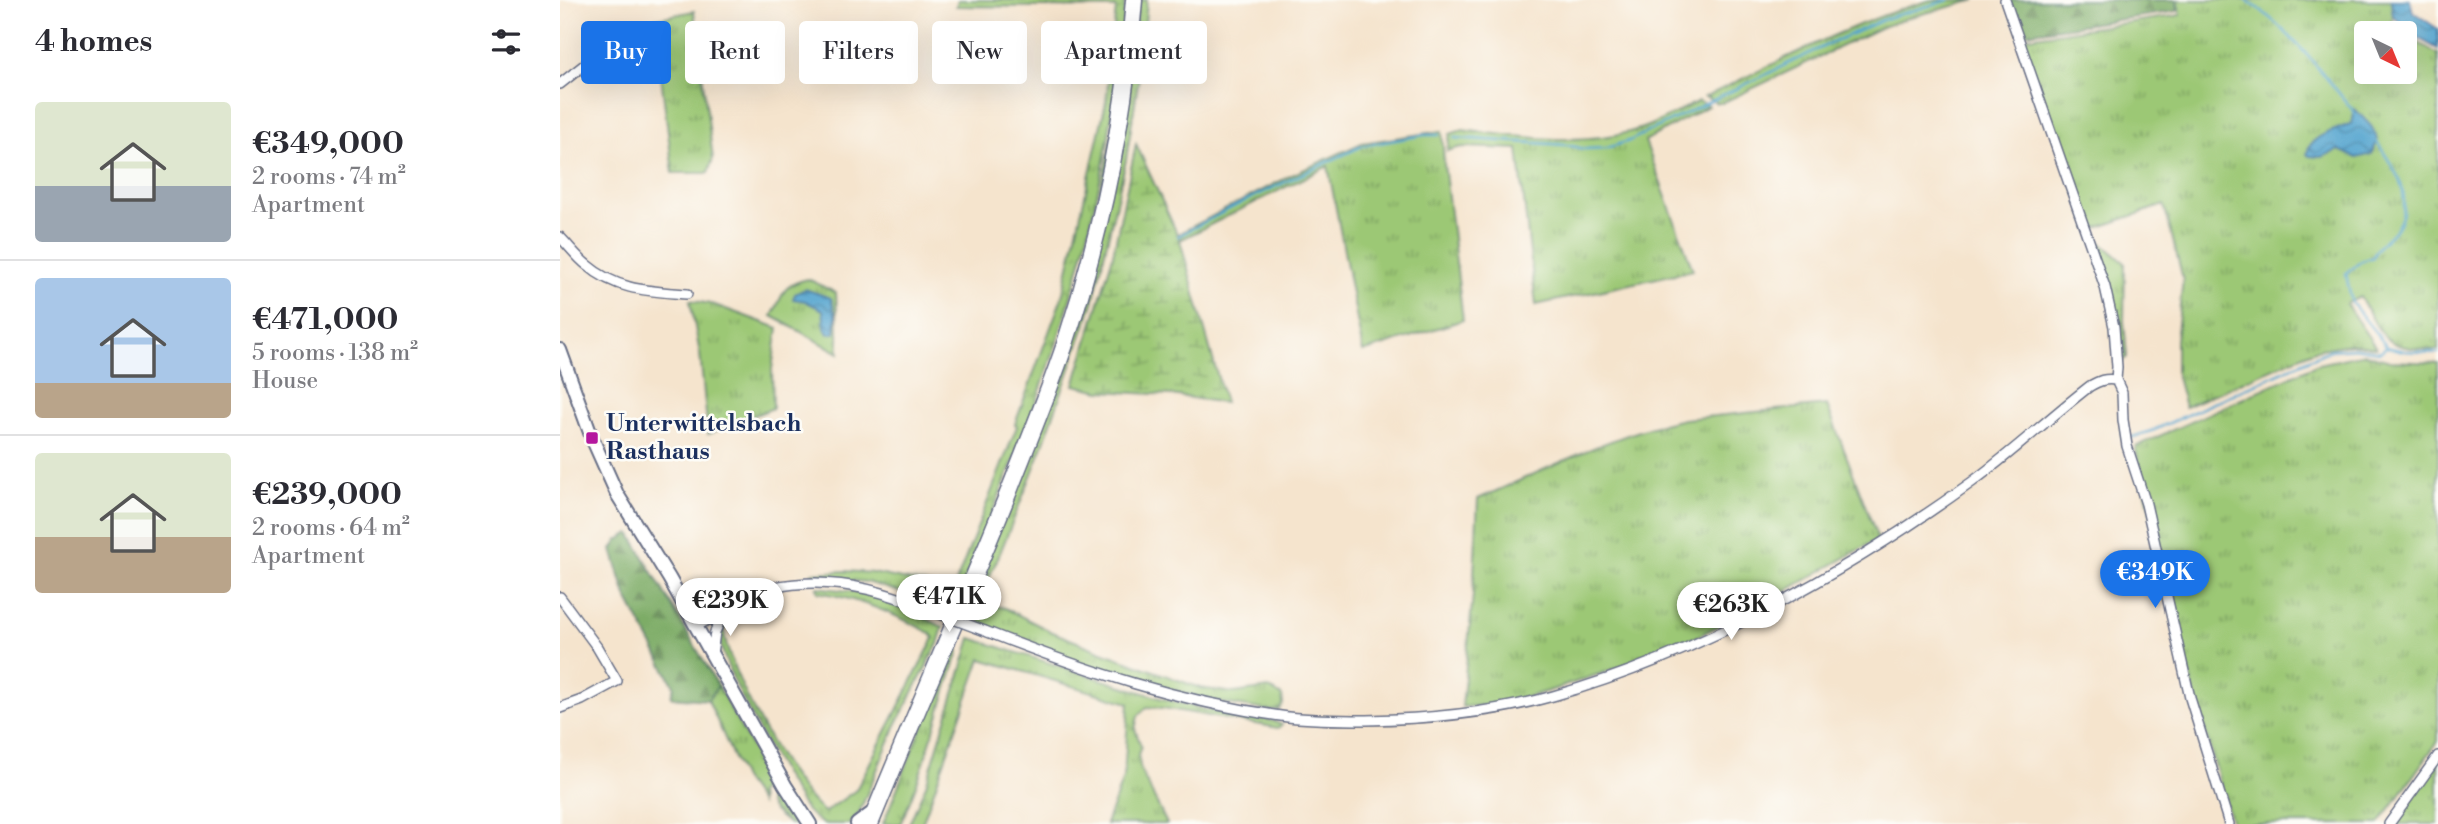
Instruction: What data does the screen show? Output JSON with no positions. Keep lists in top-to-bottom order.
{
  "places": {
    "transit": ["Unterwittelsbach Rasthaus"]
  },
  "north": "bottom right",
  "page": {
    "heading": "4 homes",
    "chip": [
      "Buy",
      "Rent",
      "Filters",
      "New",
      "Apartment"
    ],
    "list": [
      {
        "name": "€349,000",
        "note": "2 rooms · 74 m² · Apartment"
      },
      {
        "name": "€471,000",
        "note": "5 rooms · 138 m² · House"
      },
      {
        "name": "€239,000",
        "note": "2 rooms · 64 m² · Apartment"
      }
    ],
    "price": [
      "€349K",
      "€471K",
      "€239K",
      "€263K"
    ]
  }
}
